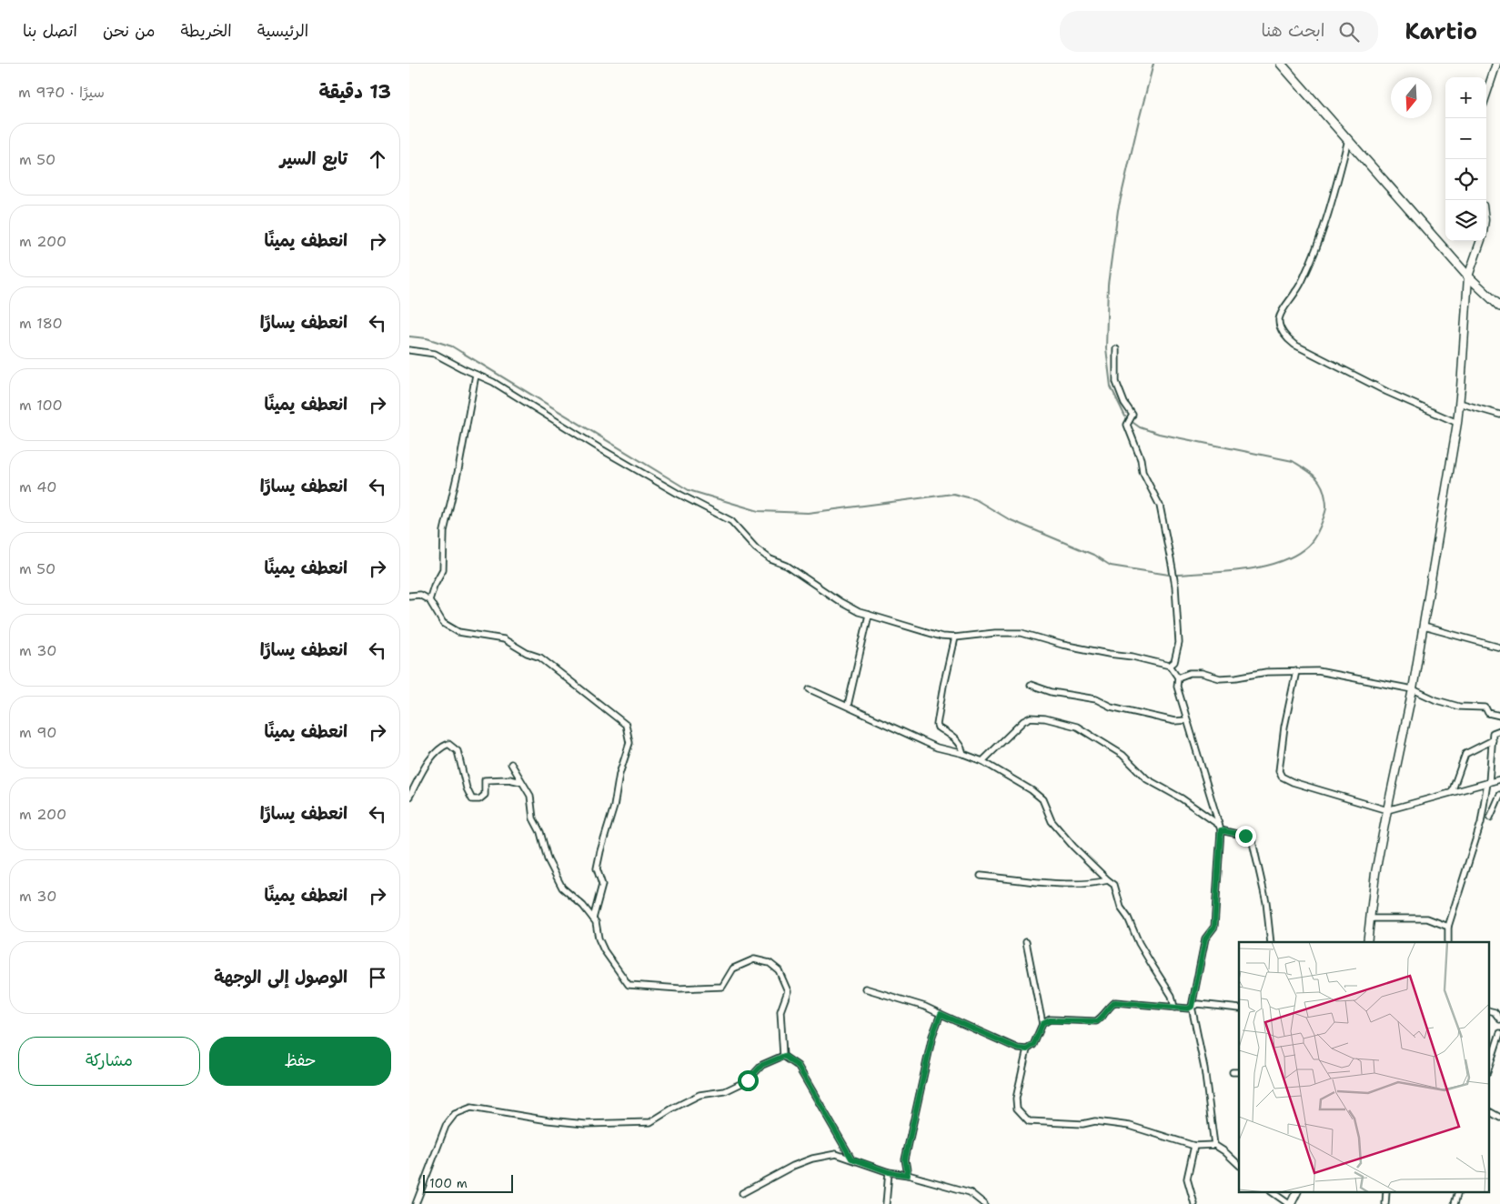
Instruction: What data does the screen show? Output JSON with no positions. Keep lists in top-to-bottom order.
{
  "scale_bar": "100 m",
  "north": "bottom",
  "page": {
    "header": "Kartio",
    "search": "ابحث هنا",
    "nav": [
      "الرئيسية",
      "الخريطة",
      "من نحن",
      "اتصل بنا"
    ],
    "heading": ["13 دقيقة", "سيرًا · 970 m"],
    "map_buttons": ["+", "−"],
    "list": [
      ["تابع السير", "50 m"],
      ["انعطف يمينًا", "200 m"],
      ["انعطف يسارًا", "180 m"],
      ["انعطف يمينًا", "100 m"],
      ["انعطف يسارًا", "40 m"],
      ["انعطف يمينًا", "50 m"],
      ["انعطف يسارًا", "30 m"],
      ["انعطف يمينًا", "90 m"],
      ["انعطف يسارًا", "200 m"],
      ["انعطف يمينًا", "30 m"],
      "الوصول إلى الوجهة"
    ],
    "buttons": ["حفظ", "مشاركة"],
    "scale": "100 m"
  }
}
